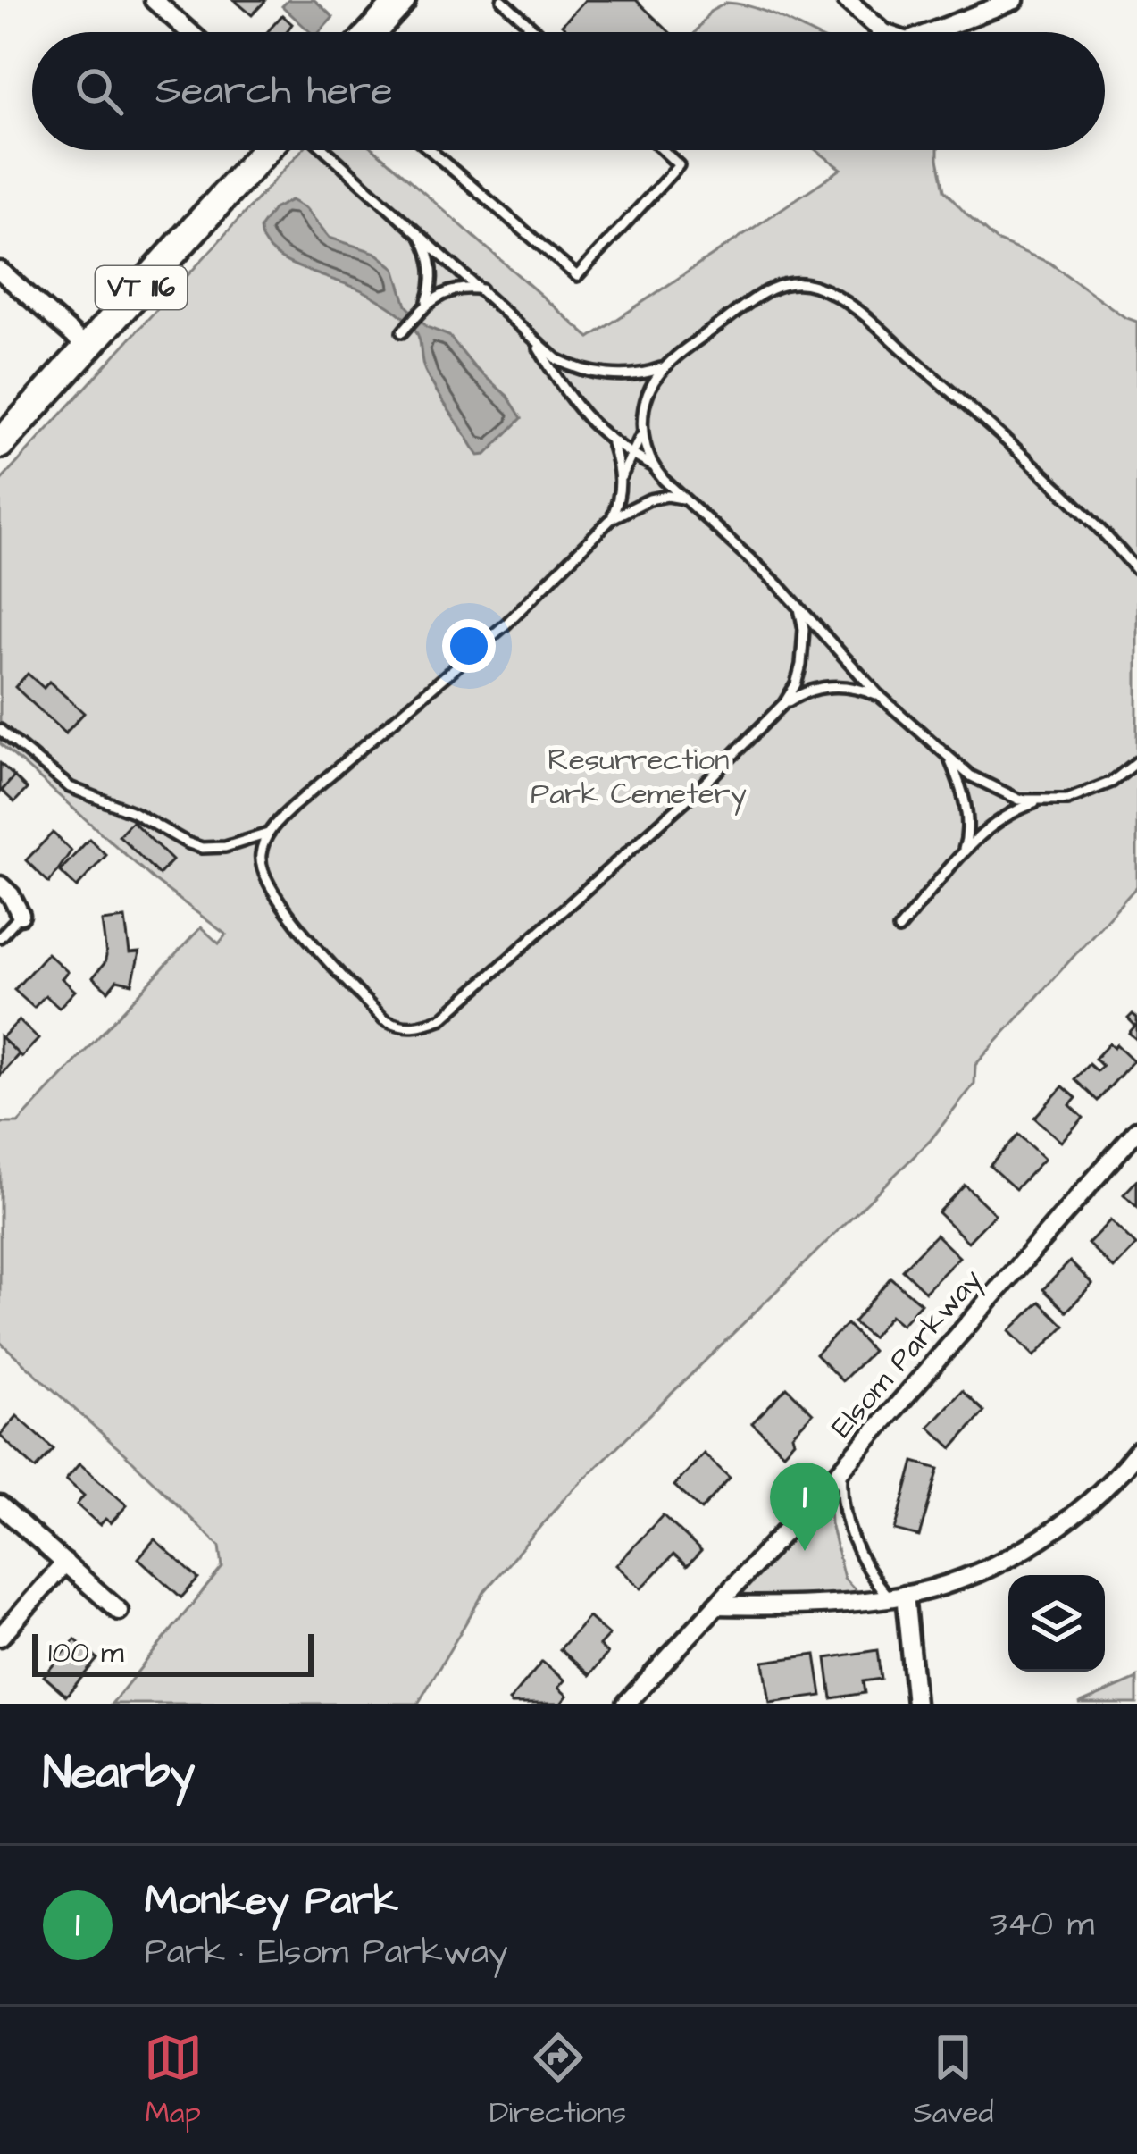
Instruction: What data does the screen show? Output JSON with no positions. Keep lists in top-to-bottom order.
{
  "streets": {
    "main road": ["VT 116"],
    "street": ["Elsom Parkway"]
  },
  "parks": ["Resurrection Park Cemetery"],
  "scale_bar": "100 m",
  "page": {
    "search": "Search here",
    "pins": "1",
    "scale": "100 m",
    "heading": "Nearby",
    "list": [
      {
        "mark": "1",
        "name": "Monkey Park",
        "note": "Park · Elsom Parkway",
        "value": "340 m"
      }
    ],
    "nav": ["Map", "Directions", "Saved"]
  }
}
